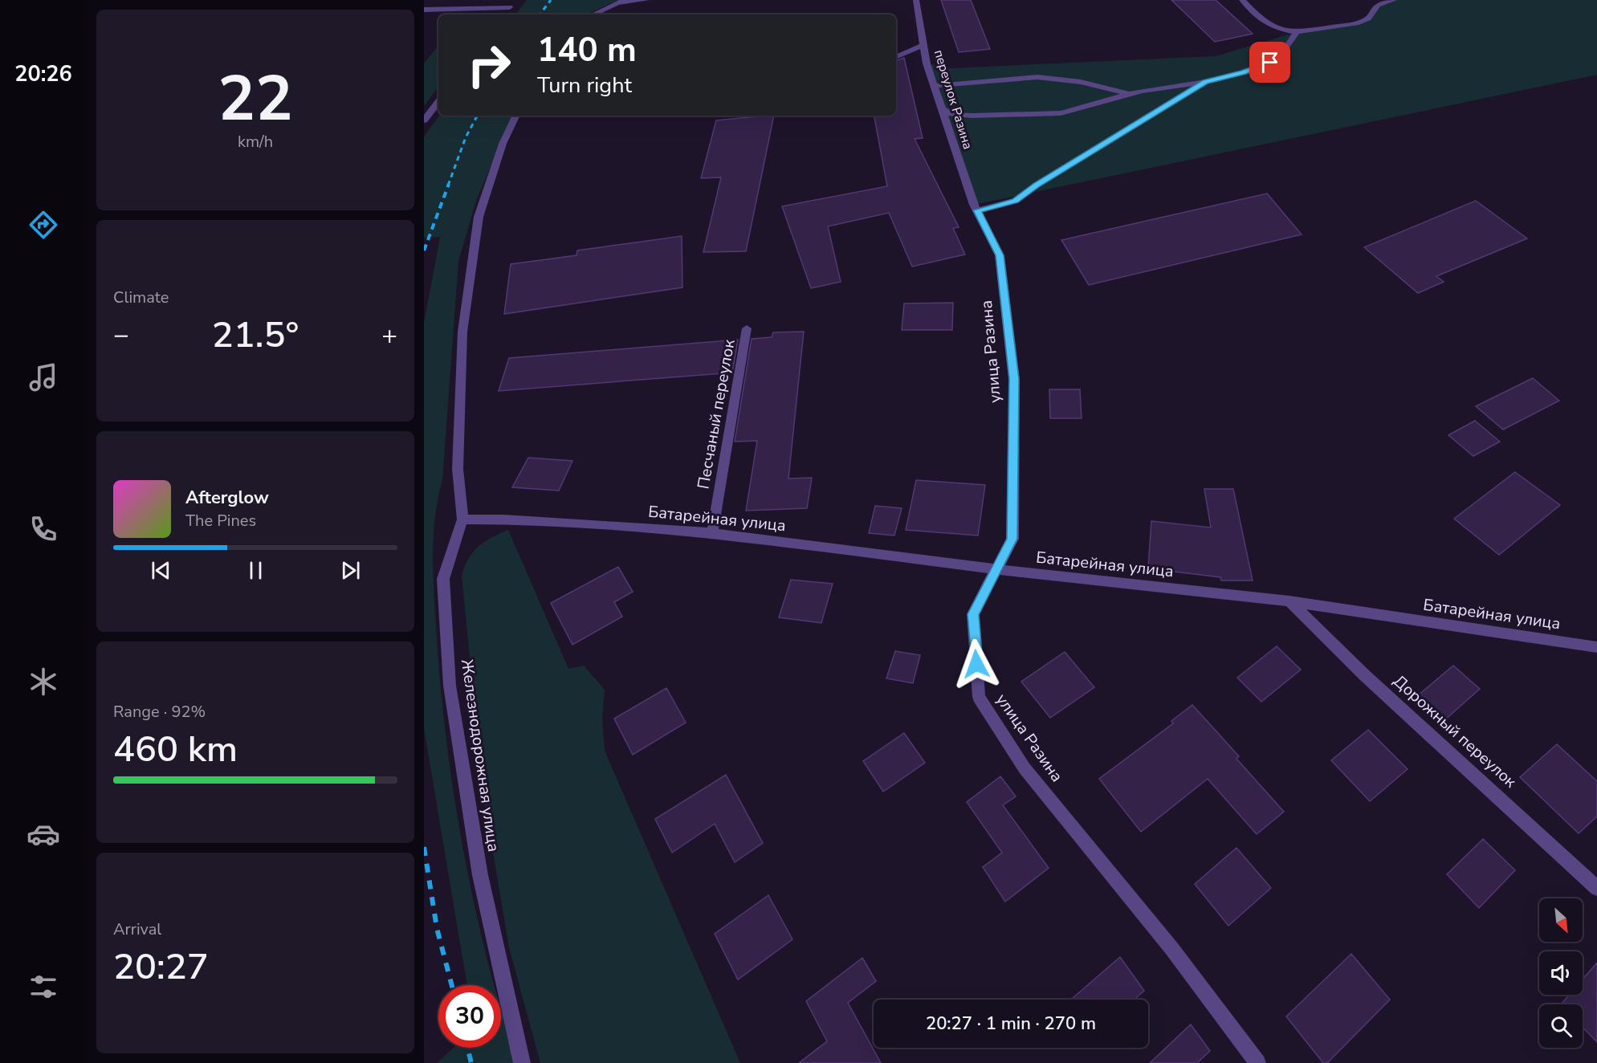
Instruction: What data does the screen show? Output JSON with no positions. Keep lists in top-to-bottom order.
{
  "streets": {
    "street": [
      "переулок Разина",
      "улица Разина",
      "Песчаный переулок",
      "Батарейная улица",
      "Дорожный переулок",
      "Железнодорожная улица"
    ]
  },
  "crossings": [
    ["переулок Разина", "улица Разина"],
    ["улица Разина", "Батарейная улица"],
    ["Песчаный переулок", "Батарейная улица"],
    ["Батарейная улица", "Дорожный переулок"],
    ["Батарейная улица", "Железнодорожная улица"]
  ],
  "north": "bottom right",
  "page": {
    "tabs": "20:26",
    "tile": [
      ["22", "km/h"],
      "Climate",
      ["Range · 92%", "460 km"],
      ["Arrival", "20:27"]
    ],
    "turn": ["140 m", "Turn right"],
    "heat": ["−", "21.5°", "+"],
    "song": ["Afterglow", "The Pines"],
    "limit": "30",
    "trip": "20:27 · 1 min · 270 m"
  }
}
